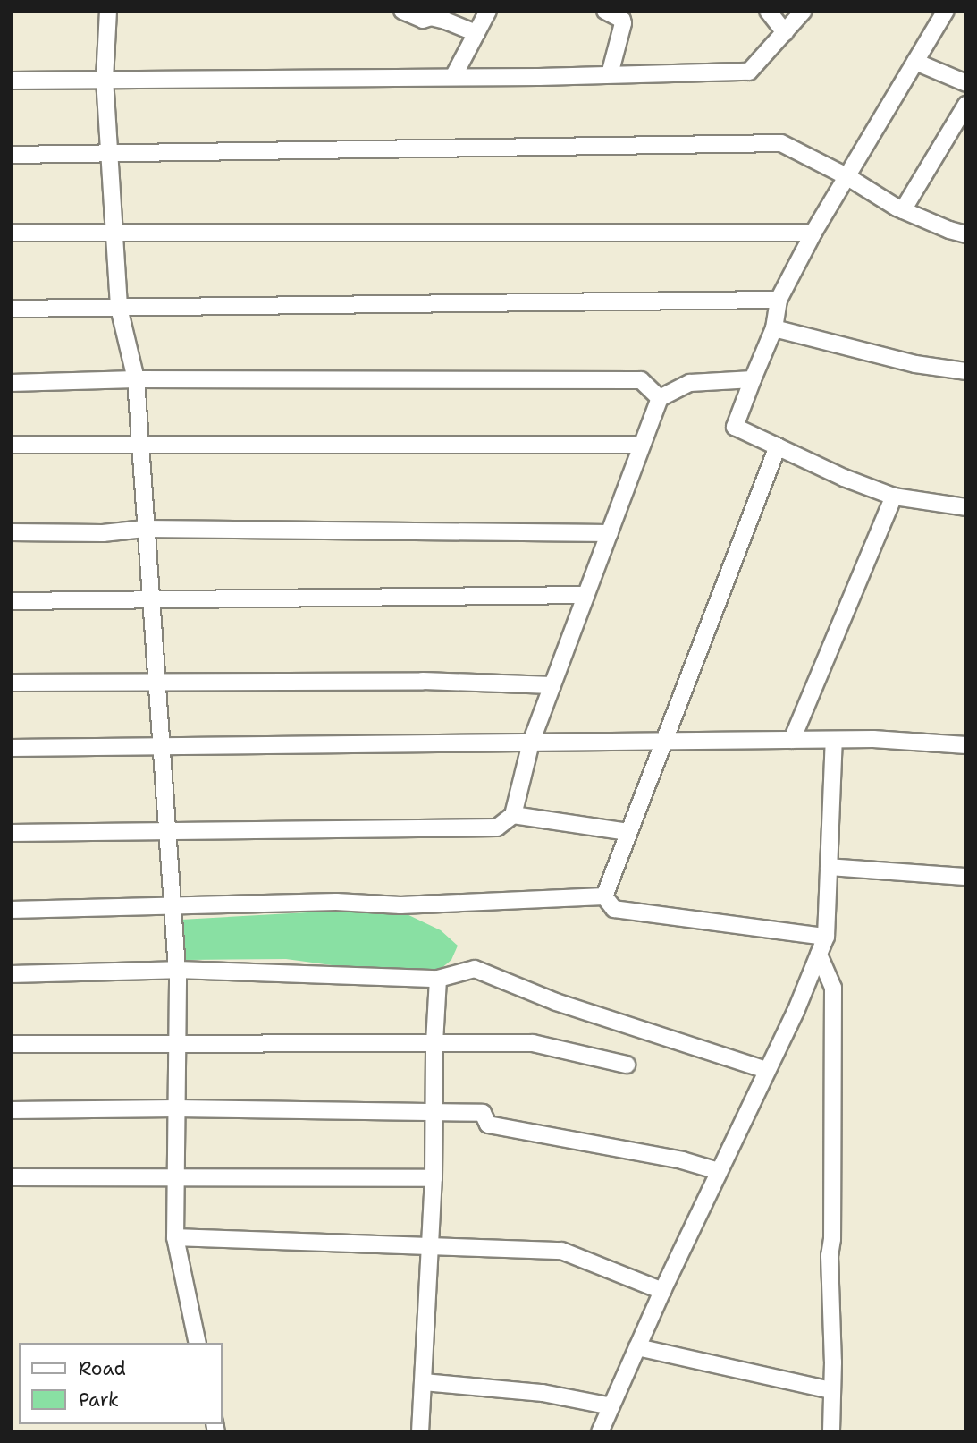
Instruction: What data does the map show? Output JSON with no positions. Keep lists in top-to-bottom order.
{
  "legend": ["Road", "Park"]
}
